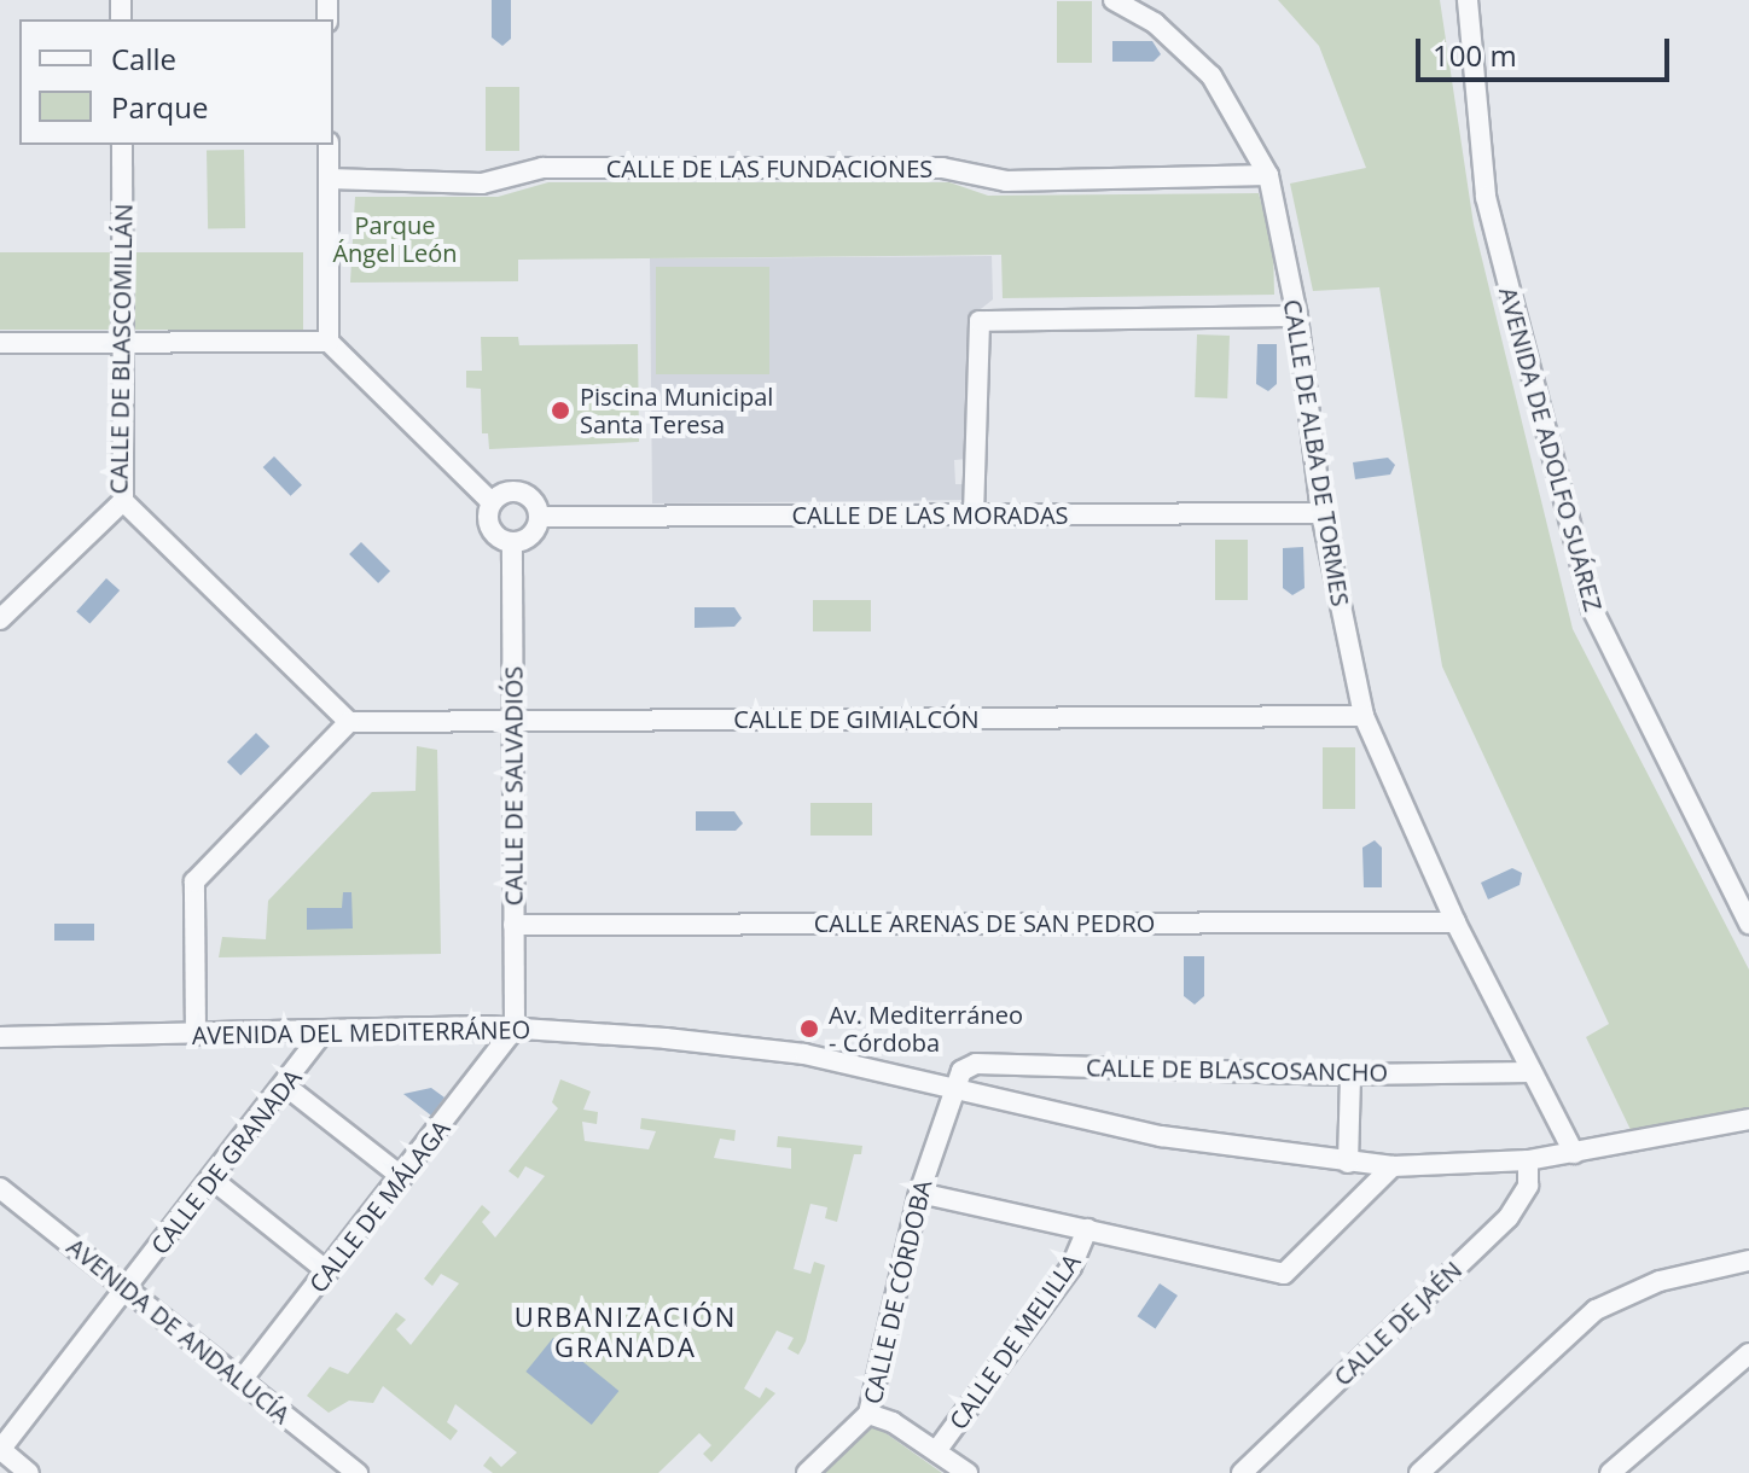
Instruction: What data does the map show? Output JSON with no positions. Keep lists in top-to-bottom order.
{
  "streets": {
    "street": [
      "CALLE DE LAS FUNDACIONES",
      "CALLE DE BLASCOMILLÁN",
      "AVENIDA DE ADOLFO SUÁREZ",
      "CALLE DE ALBA DE TORMES",
      "CALLE DE LAS MORADAS",
      "CALLE DE GIMIALCÓN",
      "CALLE DE SALVADIÓS",
      "CALLE ARENAS DE SAN PEDRO",
      "AVENIDA DEL MEDITERRÁNEO",
      "CALLE DE BLASCOSANCHO",
      "CALLE DE GRANADA",
      "CALLE DE MÁLAGA",
      "CALLE DE CÓRDOBA",
      "CALLE DE JAÉN",
      "AVENIDA DE ANDALUCÍA",
      "CALLE DE MELILLA"
    ]
  },
  "crossings": [
    ["CALLE DE LAS FUNDACIONES", "CALLE DE ALBA DE TORMES"],
    ["CALLE DE ALBA DE TORMES", "CALLE DE LAS MORADAS"],
    ["CALLE DE ALBA DE TORMES", "CALLE DE GIMIALCÓN"],
    ["CALLE DE ALBA DE TORMES", "CALLE ARENAS DE SAN PEDRO"],
    ["CALLE DE ALBA DE TORMES", "AVENIDA DEL MEDITERRÁNEO"],
    ["CALLE DE ALBA DE TORMES", "CALLE DE BLASCOSANCHO"],
    ["CALLE DE LAS MORADAS", "CALLE DE SALVADIÓS"],
    ["CALLE DE GIMIALCÓN", "CALLE DE SALVADIÓS"],
    ["CALLE DE SALVADIÓS", "CALLE ARENAS DE SAN PEDRO"],
    ["CALLE DE SALVADIÓS", "AVENIDA DEL MEDITERRÁNEO"],
    ["CALLE DE SALVADIÓS", "CALLE DE MÁLAGA"],
    ["AVENIDA DEL MEDITERRÁNEO", "CALLE DE BLASCOSANCHO"],
    ["AVENIDA DEL MEDITERRÁNEO", "CALLE DE GRANADA"],
    ["AVENIDA DEL MEDITERRÁNEO", "CALLE DE MÁLAGA"],
    ["AVENIDA DEL MEDITERRÁNEO", "CALLE DE CÓRDOBA"],
    ["AVENIDA DEL MEDITERRÁNEO", "CALLE DE JAÉN"],
    ["AVENIDA DEL MEDITERRÁNEO", "CALLE DE MELILLA"],
    ["CALLE DE BLASCOSANCHO", "CALLE DE CÓRDOBA"],
    ["CALLE DE GRANADA", "AVENIDA DE ANDALUCÍA"],
    ["CALLE DE MÁLAGA", "AVENIDA DE ANDALUCÍA"],
    ["CALLE DE CÓRDOBA", "CALLE DE MELILLA"]
  ],
  "districts": ["URBANIZACIÓN GRANADA"],
  "parks": ["Parque Ángel León"],
  "places": ["Piscina Municipal Santa Teresa", "Av. Mediterráneo - Córdoba"],
  "legend": ["Calle", "Parque"],
  "scale_bar": "100 m"
}
